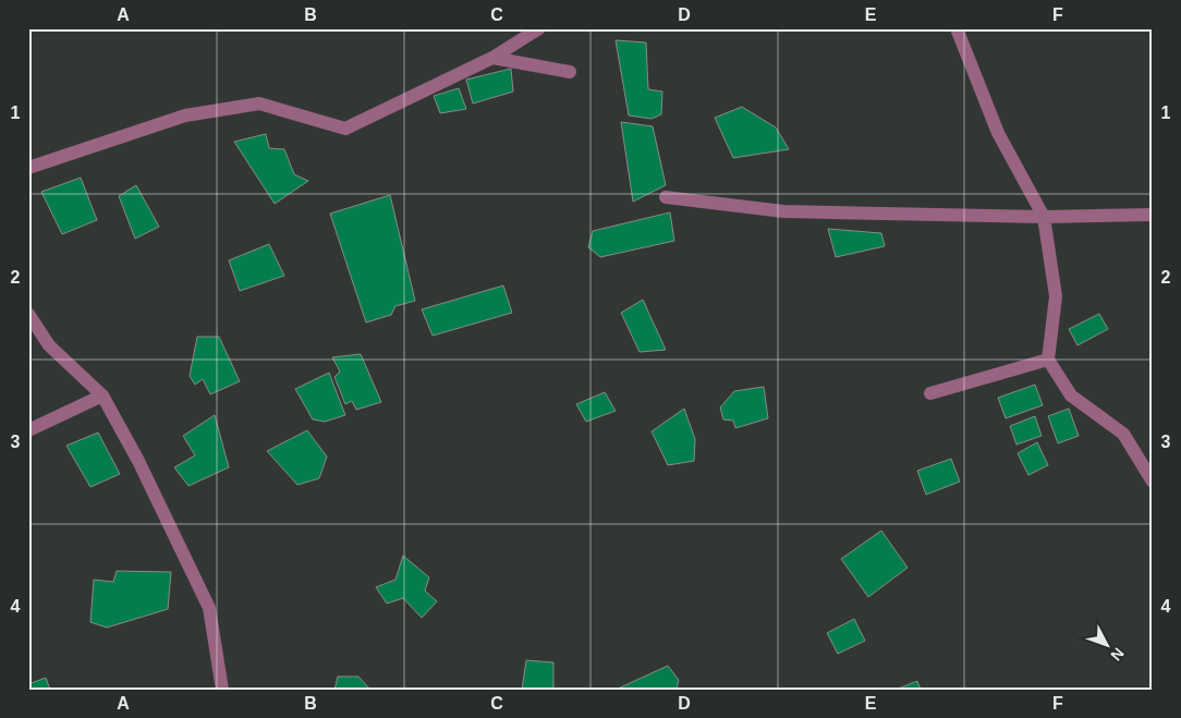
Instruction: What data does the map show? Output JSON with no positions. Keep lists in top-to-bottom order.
{
  "north": "bottom right",
  "grid": {
    "columns": [
      "A",
      "B",
      "C",
      "D",
      "E",
      "F"
    ],
    "rows": [
      "1",
      "2",
      "3",
      "4"
    ]
  }
}
